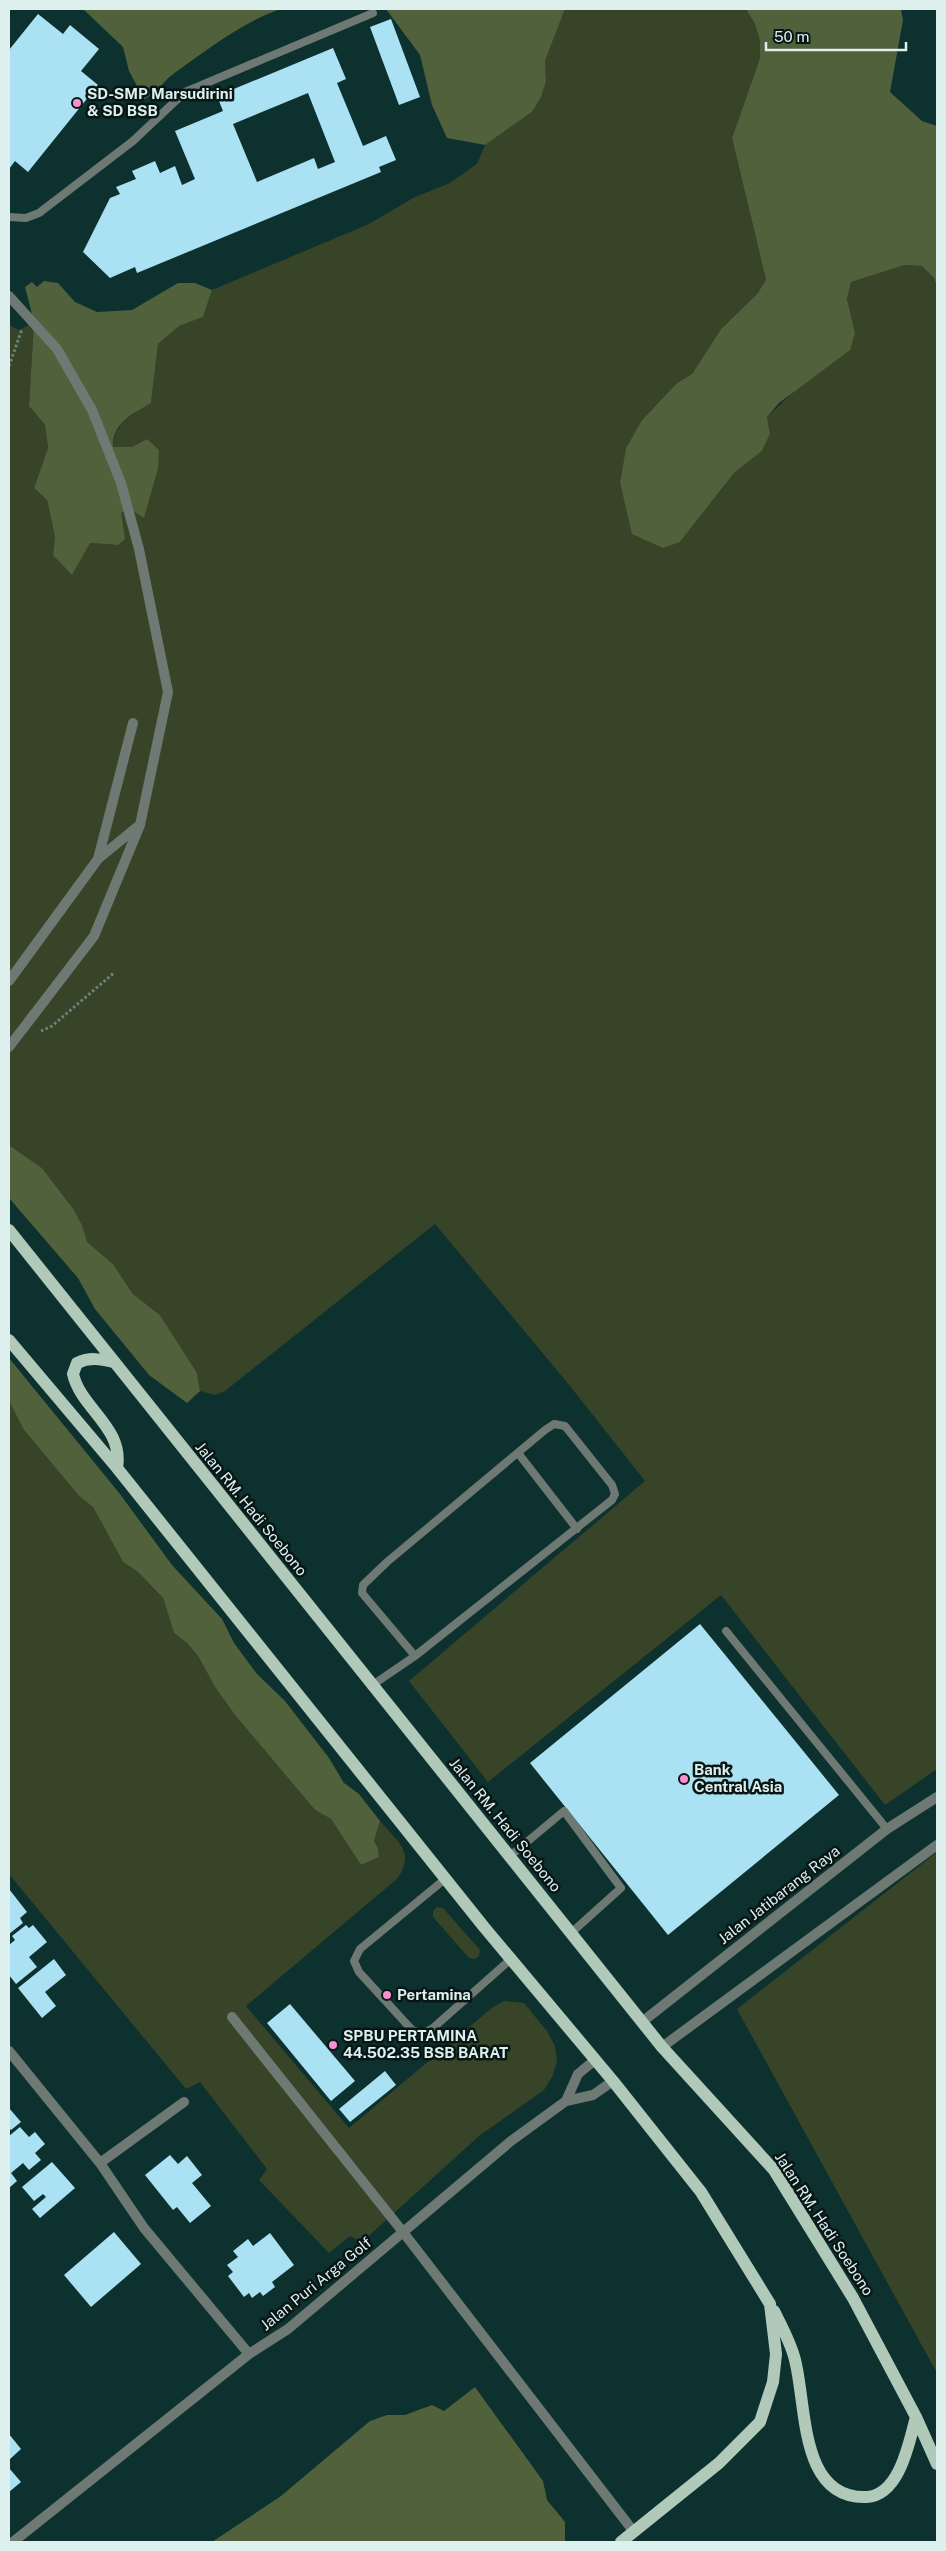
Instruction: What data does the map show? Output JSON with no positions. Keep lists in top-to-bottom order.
{
  "streets": {
    "main road": ["Jalan RM. Hadi Soebono"],
    "street": ["Jalan Jatibarang Raya", "Jalan Puri Arga Golf"]
  },
  "crossings": [
    ["Jalan RM. Hadi Soebono", "Jalan Jatibarang Raya"]
  ],
  "places": [
    "SD-SMP Marsudirini & SD BSB",
    "Bank Central Asia",
    "Pertamina",
    "SPBU PERTAMINA 44.502.35 BSB BARAT"
  ],
  "scale_bar": "50 m"
}
